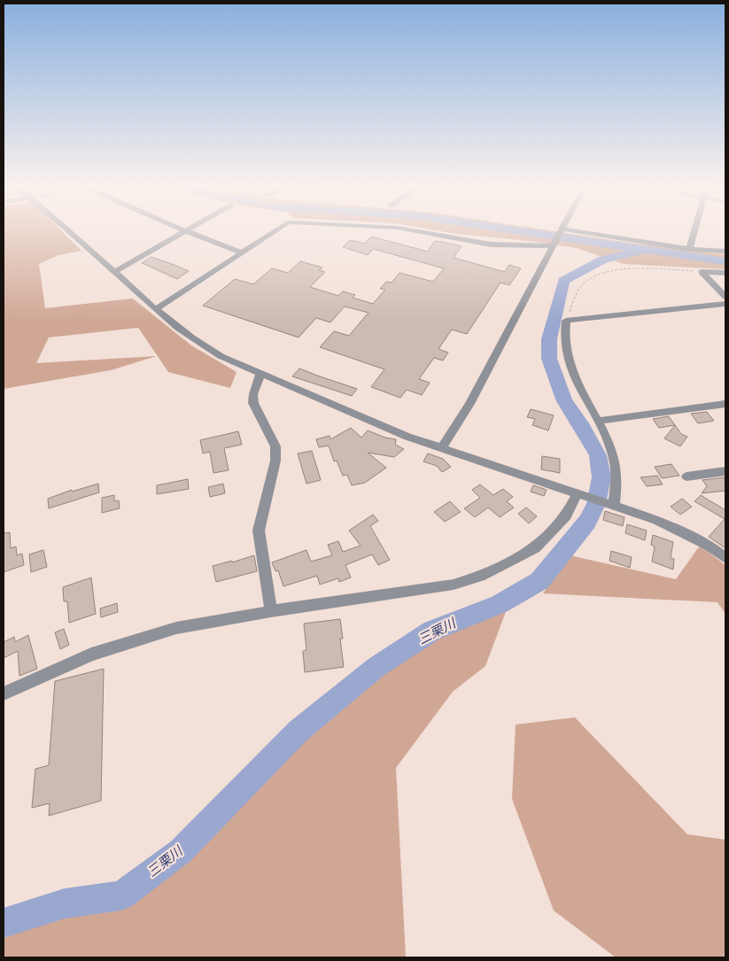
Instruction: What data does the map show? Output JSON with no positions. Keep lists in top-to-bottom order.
{
  "water": ["三栗川"]
}
